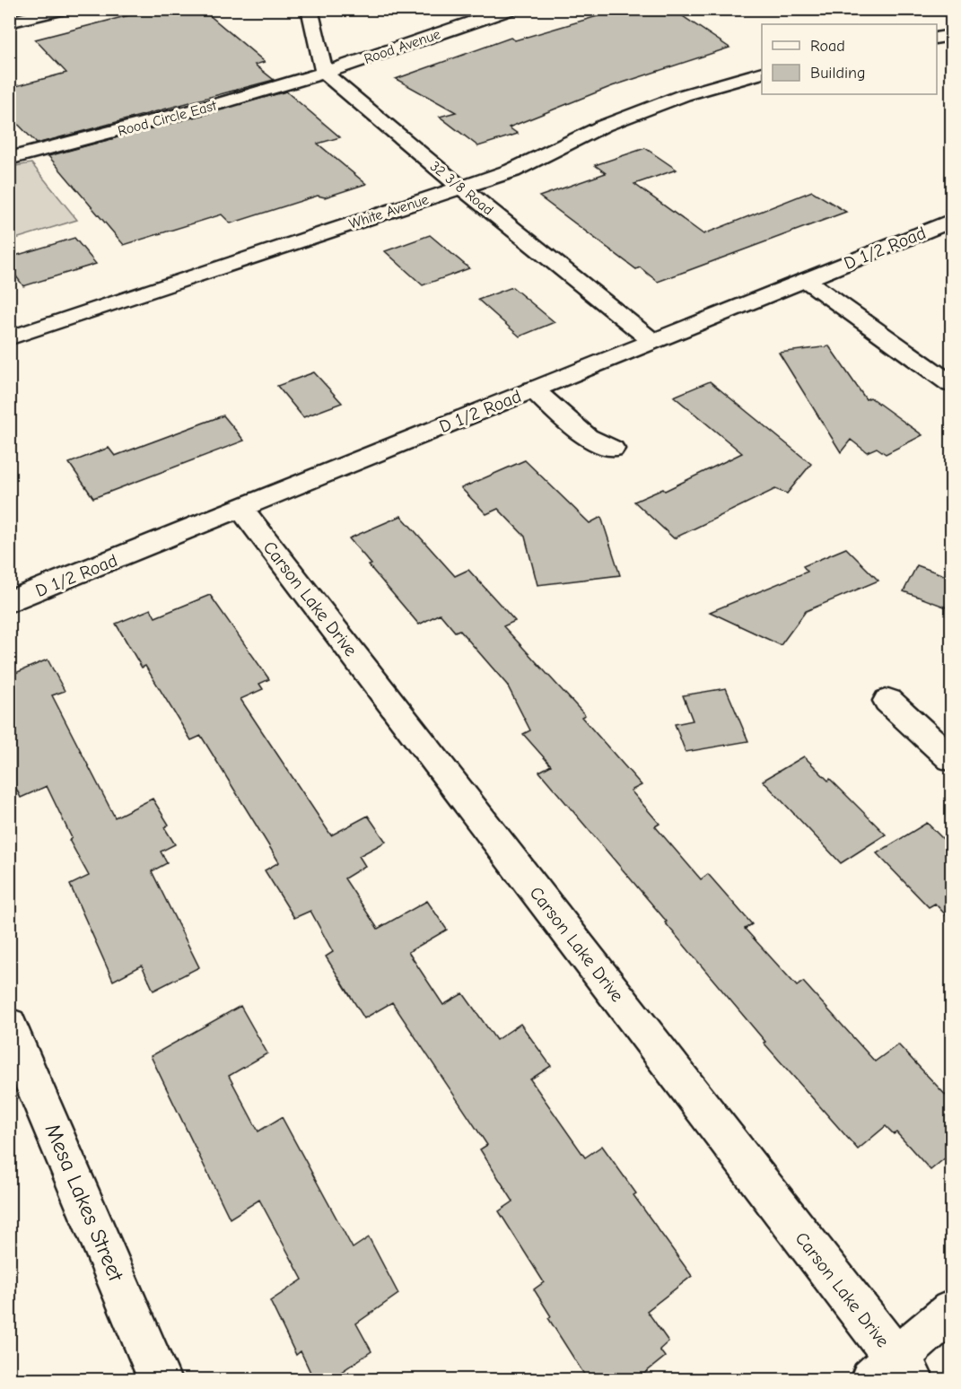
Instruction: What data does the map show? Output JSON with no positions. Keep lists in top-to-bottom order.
{
  "streets": {
    "street": [
      "Rood Avenue",
      "Rood Circle East",
      "32 3/8 Road",
      "White Avenue",
      "D 1/2 Road",
      "Carson Lake Drive",
      "Mesa Lakes Street"
    ]
  },
  "crossings": [
    ["Rood Avenue", "Rood Circle East"],
    ["Rood Avenue", "32 3/8 Road"],
    ["Rood Circle East", "32 3/8 Road"],
    ["32 3/8 Road", "White Avenue"],
    ["32 3/8 Road", "D 1/2 Road"],
    ["D 1/2 Road", "Carson Lake Drive"]
  ],
  "legend": ["Road", "Building"]
}
